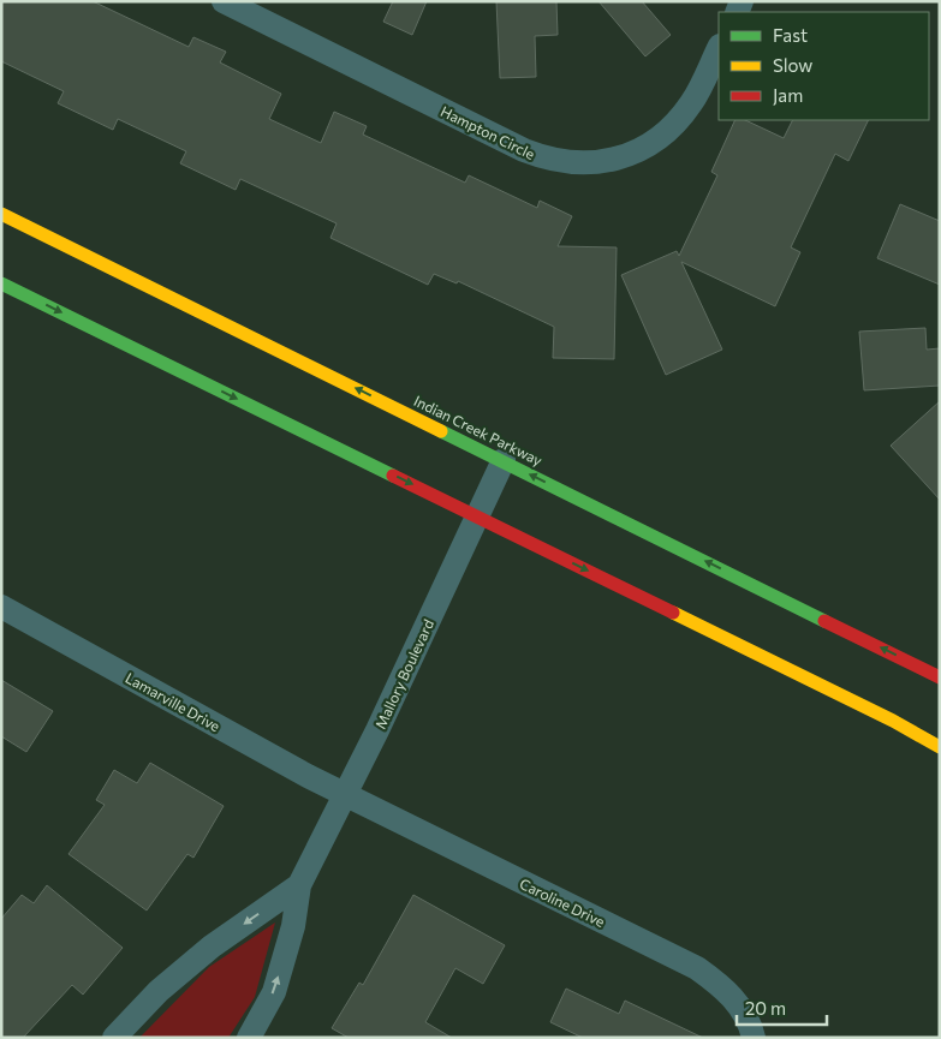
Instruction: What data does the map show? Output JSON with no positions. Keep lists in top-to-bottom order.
{
  "streets": {
    "street": [
      "Hampton Circle",
      "Indian Creek Parkway",
      "Mallory Boulevard",
      "Lamarville Drive",
      "Caroline Drive"
    ]
  },
  "crossings": [
    ["Indian Creek Parkway", "Mallory Boulevard"],
    ["Mallory Boulevard", "Lamarville Drive"],
    ["Mallory Boulevard", "Caroline Drive"],
    ["Lamarville Drive", "Caroline Drive"]
  ],
  "legend": ["Fast", "Slow", "Jam"],
  "scale_bar": "20 m"
}
